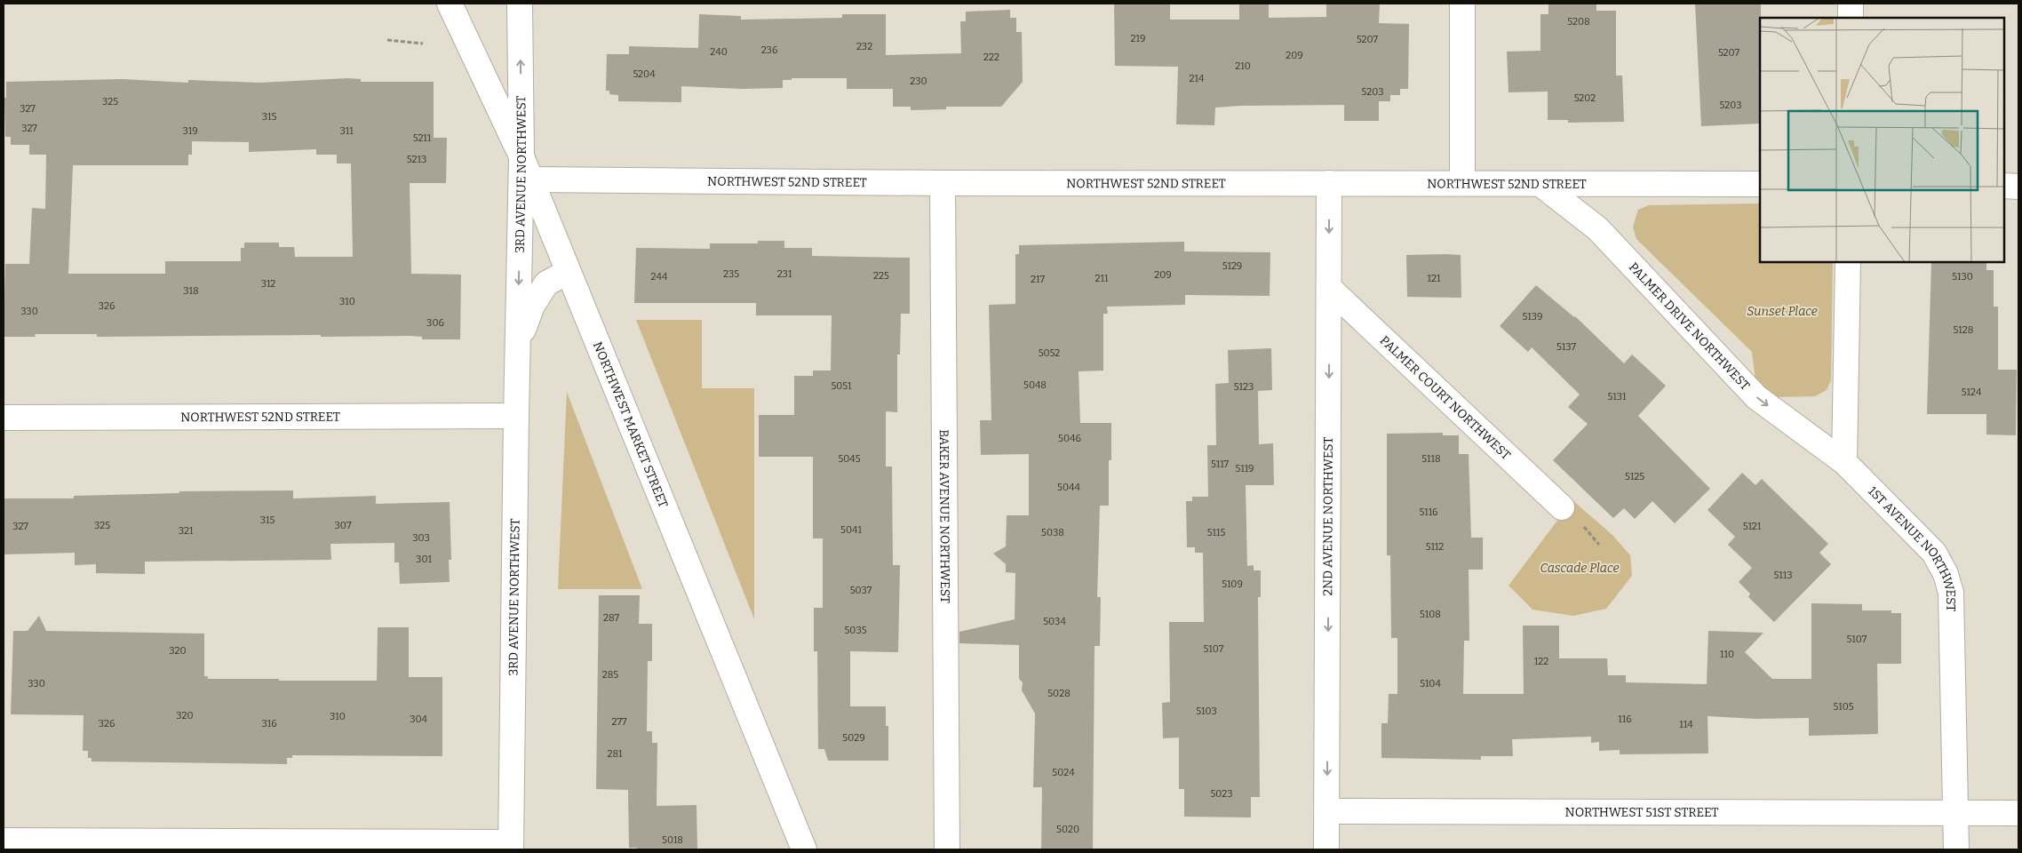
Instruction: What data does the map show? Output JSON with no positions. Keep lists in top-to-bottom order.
{
  "streets": {
    "street": [
      "3RD AVENUE NORTHWEST",
      "NORTHWEST 52ND STREET",
      "PALMER DRIVE NORTHWEST",
      "PALMER COURT NORTHWEST",
      "NORTHWEST MARKET STREET",
      "BAKER AVENUE NORTHWEST",
      "2ND AVENUE NORTHWEST",
      "1ST AVENUE NORTHWEST",
      "NORTHWEST 51ST STREET"
    ]
  },
  "crossings": [
    ["3RD AVENUE NORTHWEST", "NORTHWEST 52ND STREET"],
    ["3RD AVENUE NORTHWEST", "NORTHWEST MARKET STREET"],
    ["NORTHWEST 52ND STREET", "PALMER DRIVE NORTHWEST"],
    ["NORTHWEST 52ND STREET", "NORTHWEST MARKET STREET"],
    ["NORTHWEST 52ND STREET", "BAKER AVENUE NORTHWEST"],
    ["NORTHWEST 52ND STREET", "2ND AVENUE NORTHWEST"],
    ["PALMER DRIVE NORTHWEST", "1ST AVENUE NORTHWEST"],
    ["PALMER COURT NORTHWEST", "2ND AVENUE NORTHWEST"],
    ["2ND AVENUE NORTHWEST", "NORTHWEST 51ST STREET"],
    ["1ST AVENUE NORTHWEST", "NORTHWEST 51ST STREET"]
  ],
  "one_way": ["PALMER DRIVE NORTHWEST", "2ND AVENUE NORTHWEST"],
  "parks": ["Sunset Place", "Cascade Place"],
  "house_numbers": [
    "5208",
    "219",
    "5207",
    "232",
    "236",
    "240",
    "5207",
    "209",
    "222",
    "210",
    "5204",
    "214",
    "230",
    "5203",
    "5202",
    "325",
    "5203",
    "327",
    "315",
    "327",
    "319",
    "311",
    "5211",
    "5213",
    "5129",
    "235",
    "231",
    "209",
    "225",
    "244",
    "5130",
    "211",
    "121",
    "217",
    "312",
    "318",
    "310",
    "326",
    "330",
    "5139",
    "306",
    "5128",
    "5137",
    "5052",
    "5048",
    "5051",
    "5123",
    "5124",
    "5131",
    "5046",
    "5045",
    "5118",
    "5117",
    "5119",
    "5125",
    "5044",
    "5116",
    "315",
    "325",
    "307",
    "327",
    "5121",
    "5041",
    "321",
    "5038",
    "5115",
    "303",
    "5112",
    "301",
    "5113",
    "5109",
    "5037",
    "5108",
    "287",
    "5034",
    "5035",
    "5107",
    "5107",
    "320",
    "110",
    "122",
    "285",
    "330",
    "5104",
    "5028",
    "5105",
    "5103",
    "320",
    "310",
    "304",
    "116",
    "277",
    "326",
    "316",
    "114",
    "5029",
    "281",
    "5024",
    "5023",
    "5020",
    "5018"
  ]
}
